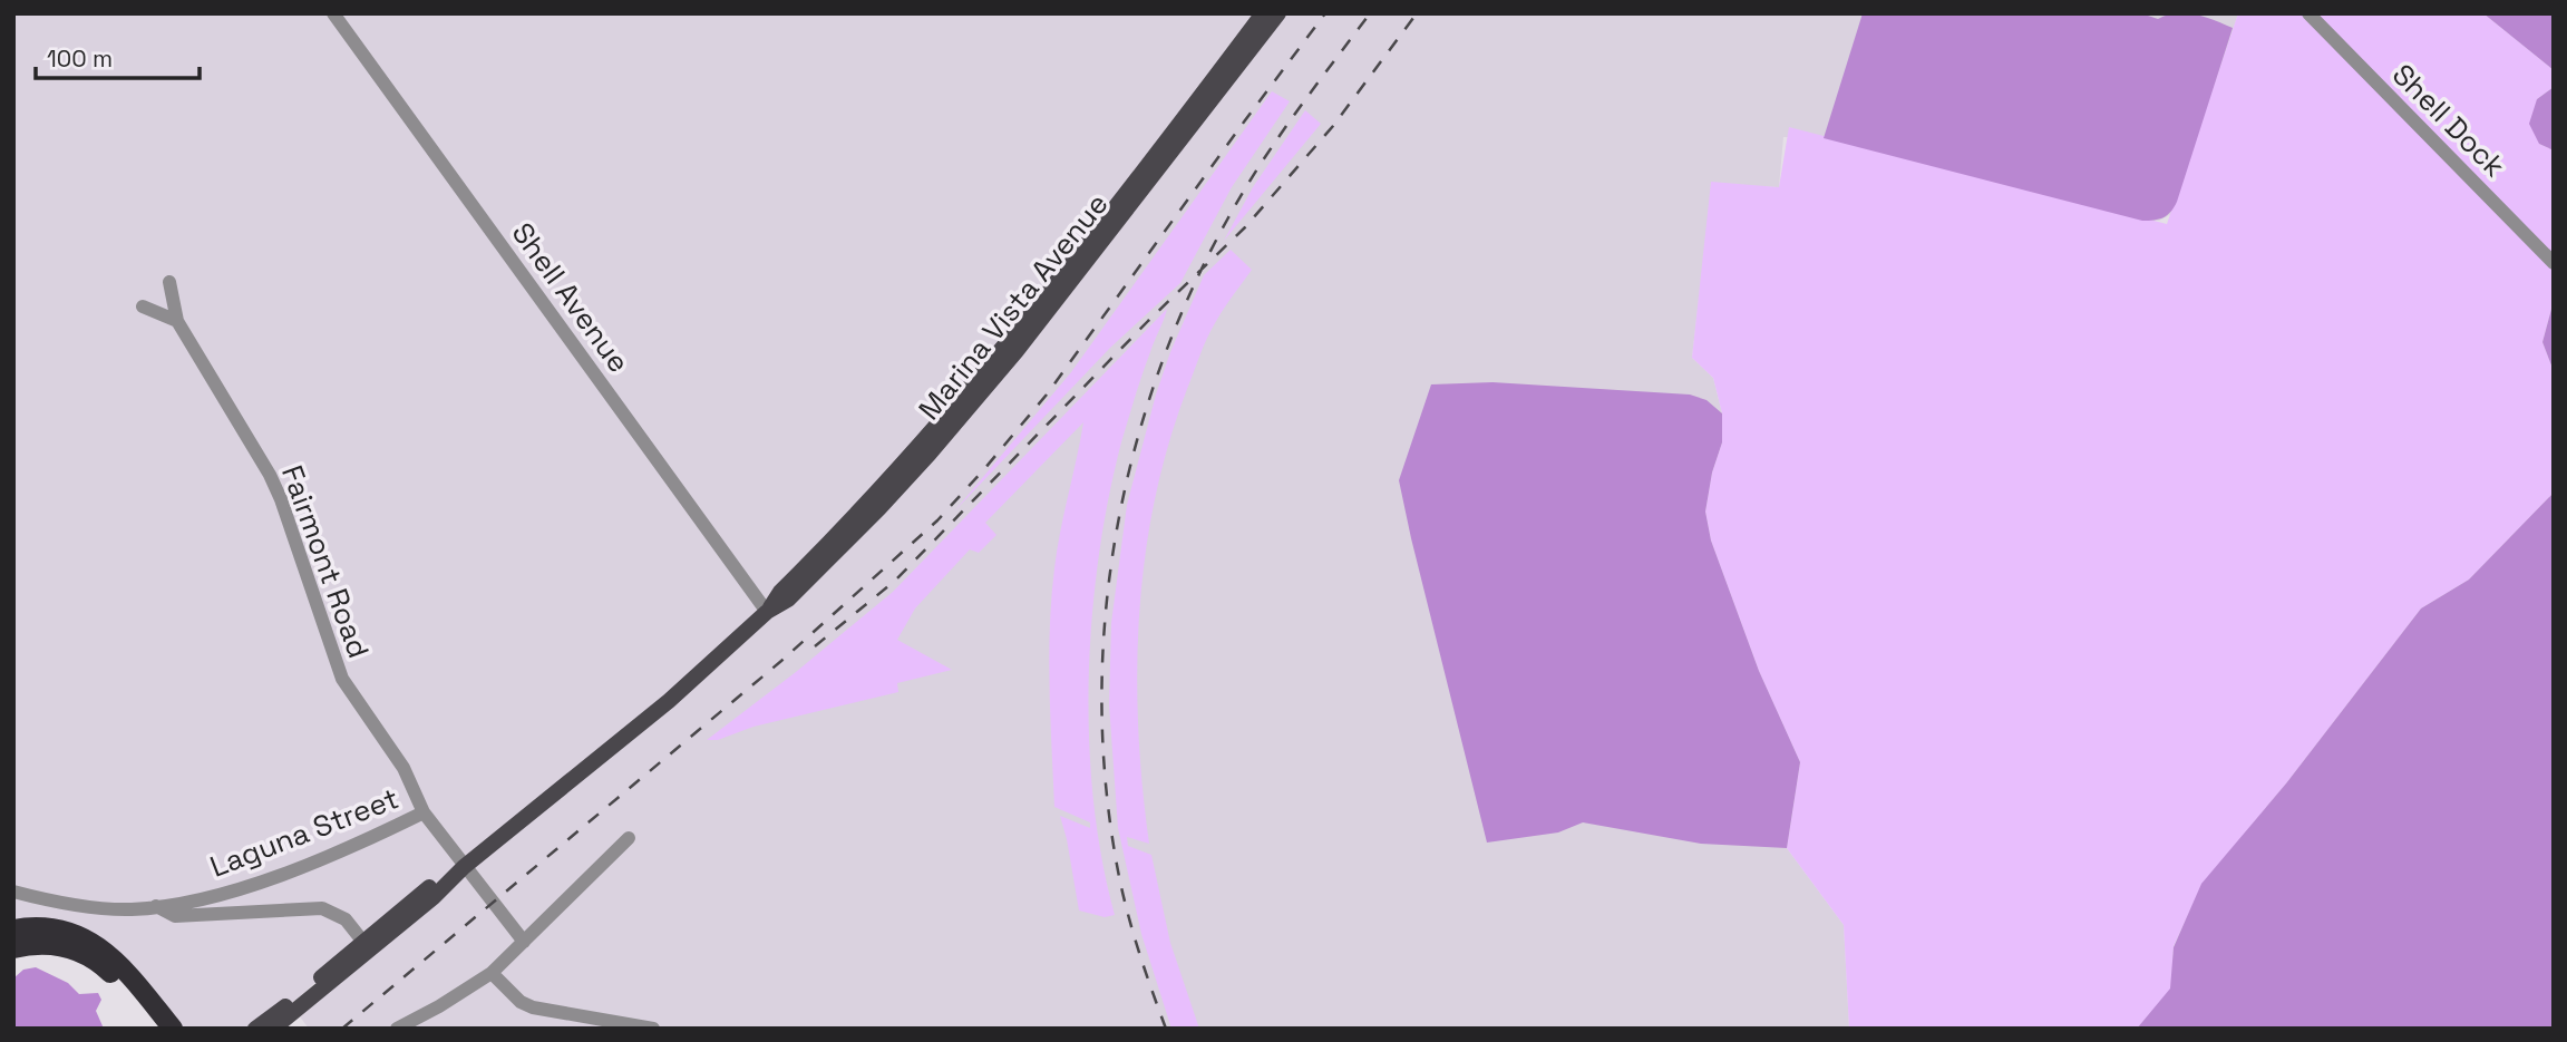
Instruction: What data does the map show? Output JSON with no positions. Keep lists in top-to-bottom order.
{
  "streets": {
    "main road": ["Marina Vista Avenue"],
    "street": [
      "Shell Dock",
      "Shell Avenue",
      "Fairmont Road",
      "Laguna Street"
    ]
  },
  "crossings": [
    ["Shell Avenue", "Marina Vista Avenue"],
    ["Marina Vista Avenue", "Laguna Street"],
    ["Fairmont Road", "Laguna Street"]
  ],
  "scale_bar": "100 m"
}
